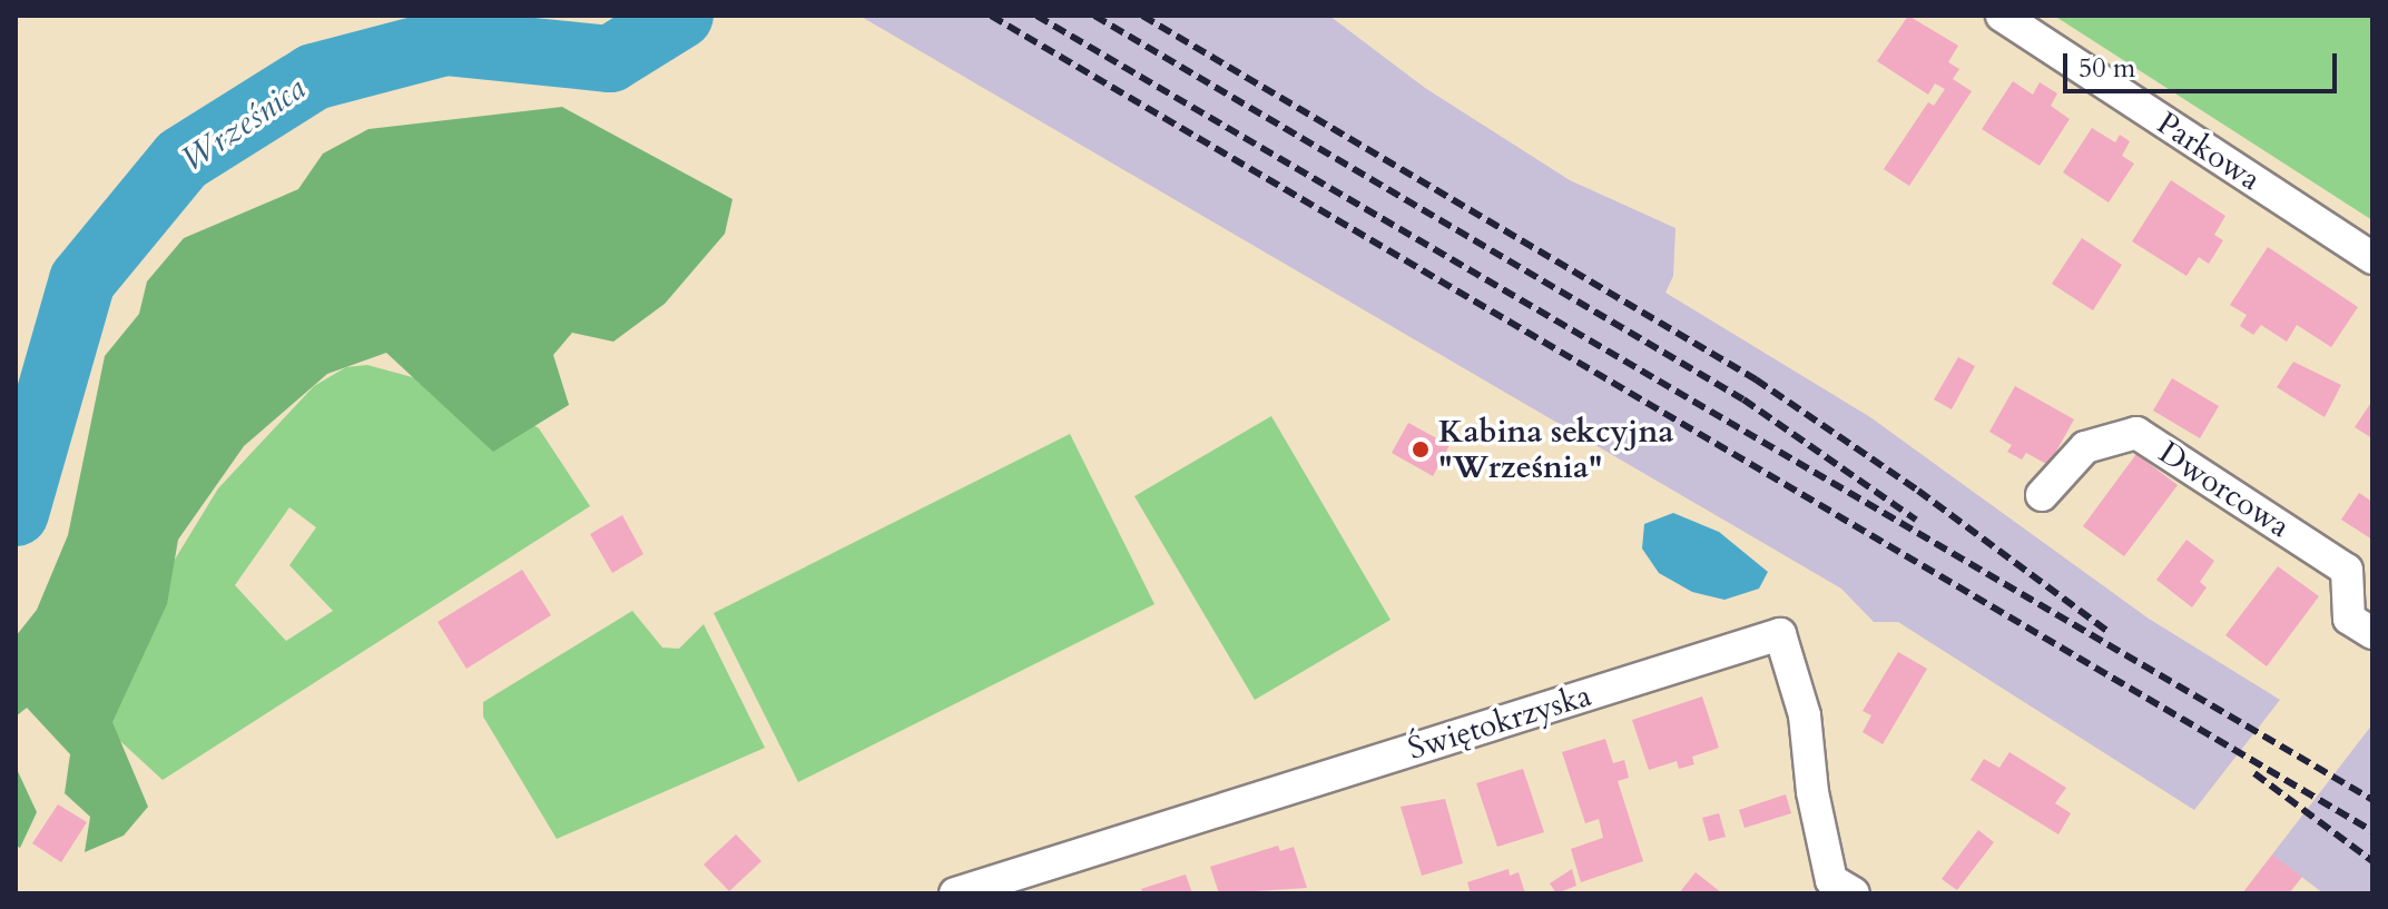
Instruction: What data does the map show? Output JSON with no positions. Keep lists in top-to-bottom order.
{
  "streets": {
    "street": ["Parkowa", "Dworcowa", "Świętokrzyska"]
  },
  "water": ["Wrześnica"],
  "places": ["Kabina sekcyjna \"Września\""],
  "scale_bar": "50 m"
}
